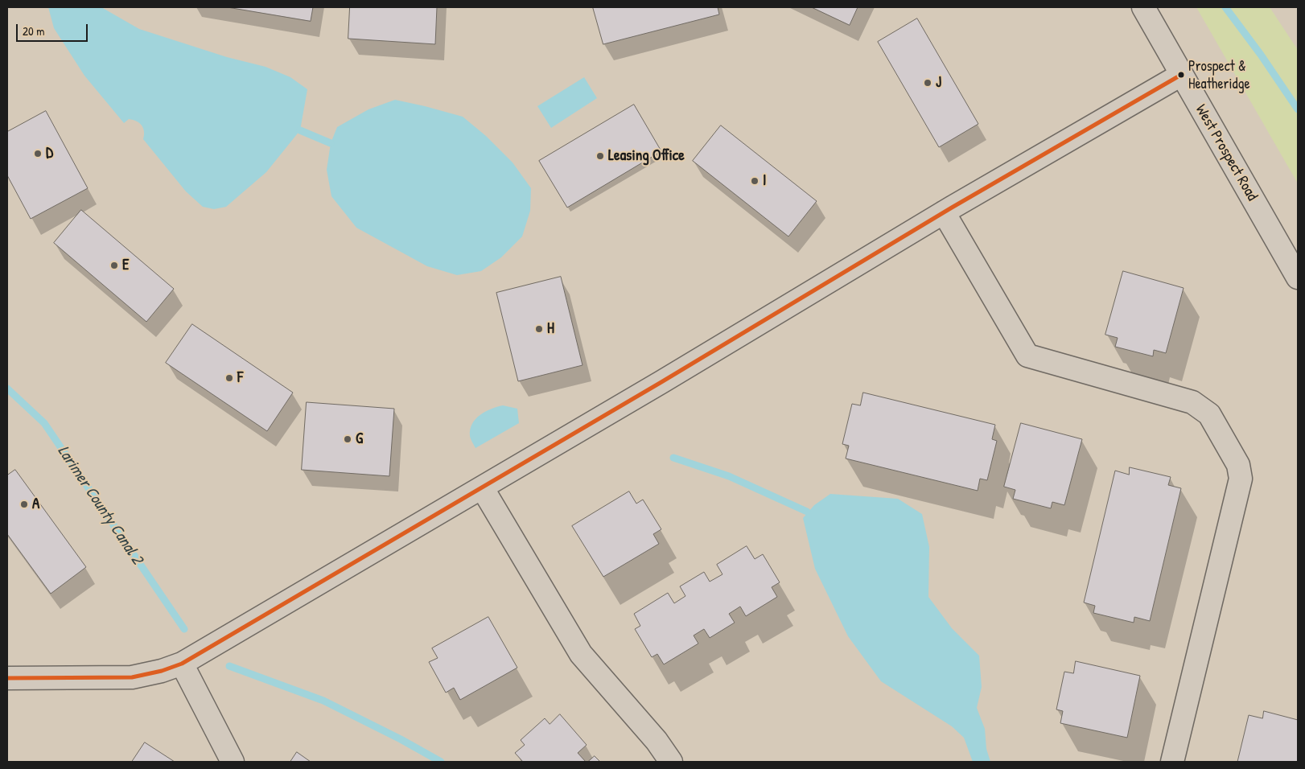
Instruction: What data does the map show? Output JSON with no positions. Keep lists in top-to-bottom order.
{
  "streets": {
    "street": ["West Prospect Road"]
  },
  "water": ["Larimer County Canal 2"],
  "places": [
    "Prospect & Heatheridge",
    "J",
    "D",
    "Leasing Office",
    "I",
    "E",
    "H",
    "F",
    "G",
    "A"
  ],
  "scale_bar": "20 m"
}
